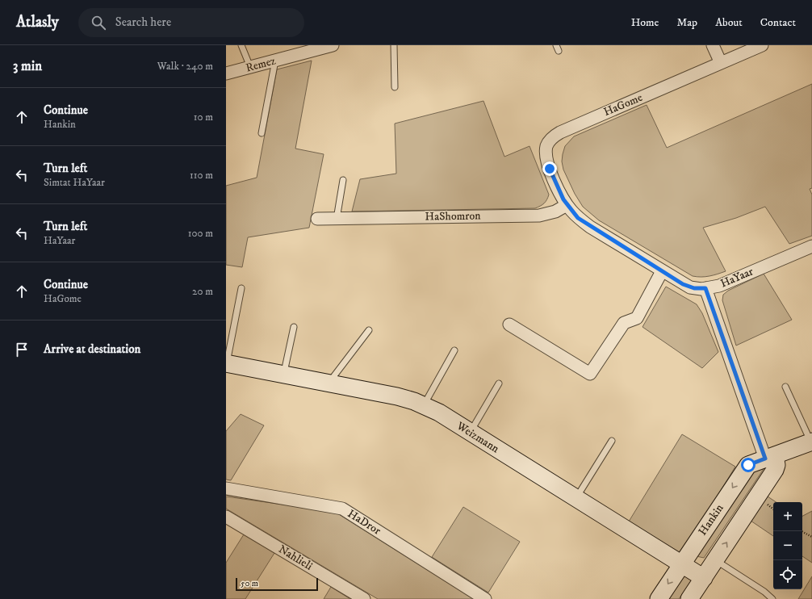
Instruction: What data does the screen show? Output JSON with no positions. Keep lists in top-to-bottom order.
{
  "streets": {
    "street": [
      "Remez",
      "HaGome",
      "HaShomron",
      "HaYaar",
      "Weizmann",
      "Hankin",
      "HaDror",
      "Nahlieli"
    ]
  },
  "crossings": [
    ["HaGome", "HaShomron"],
    ["HaGome", "HaYaar"],
    ["HaShomron", "HaYaar"],
    ["Weizmann", "Hankin"]
  ],
  "scale_bar": "50 m",
  "page": {
    "header": "Atlasly",
    "search": "Search here",
    "nav": [
      "Home",
      "Map",
      "About",
      "Contact"
    ],
    "heading": ["3 min", "Walk · 240 m"],
    "list": [
      ["Continue", "Hankin", "10 m"],
      ["Turn left", "Simtat HaYaar", "110 m"],
      ["Turn left", "HaYaar", "100 m"],
      ["Continue", "HaGome", "20 m"],
      "Arrive at destination"
    ],
    "map_buttons": ["+", "−"],
    "scale": "50 m"
  }
}
